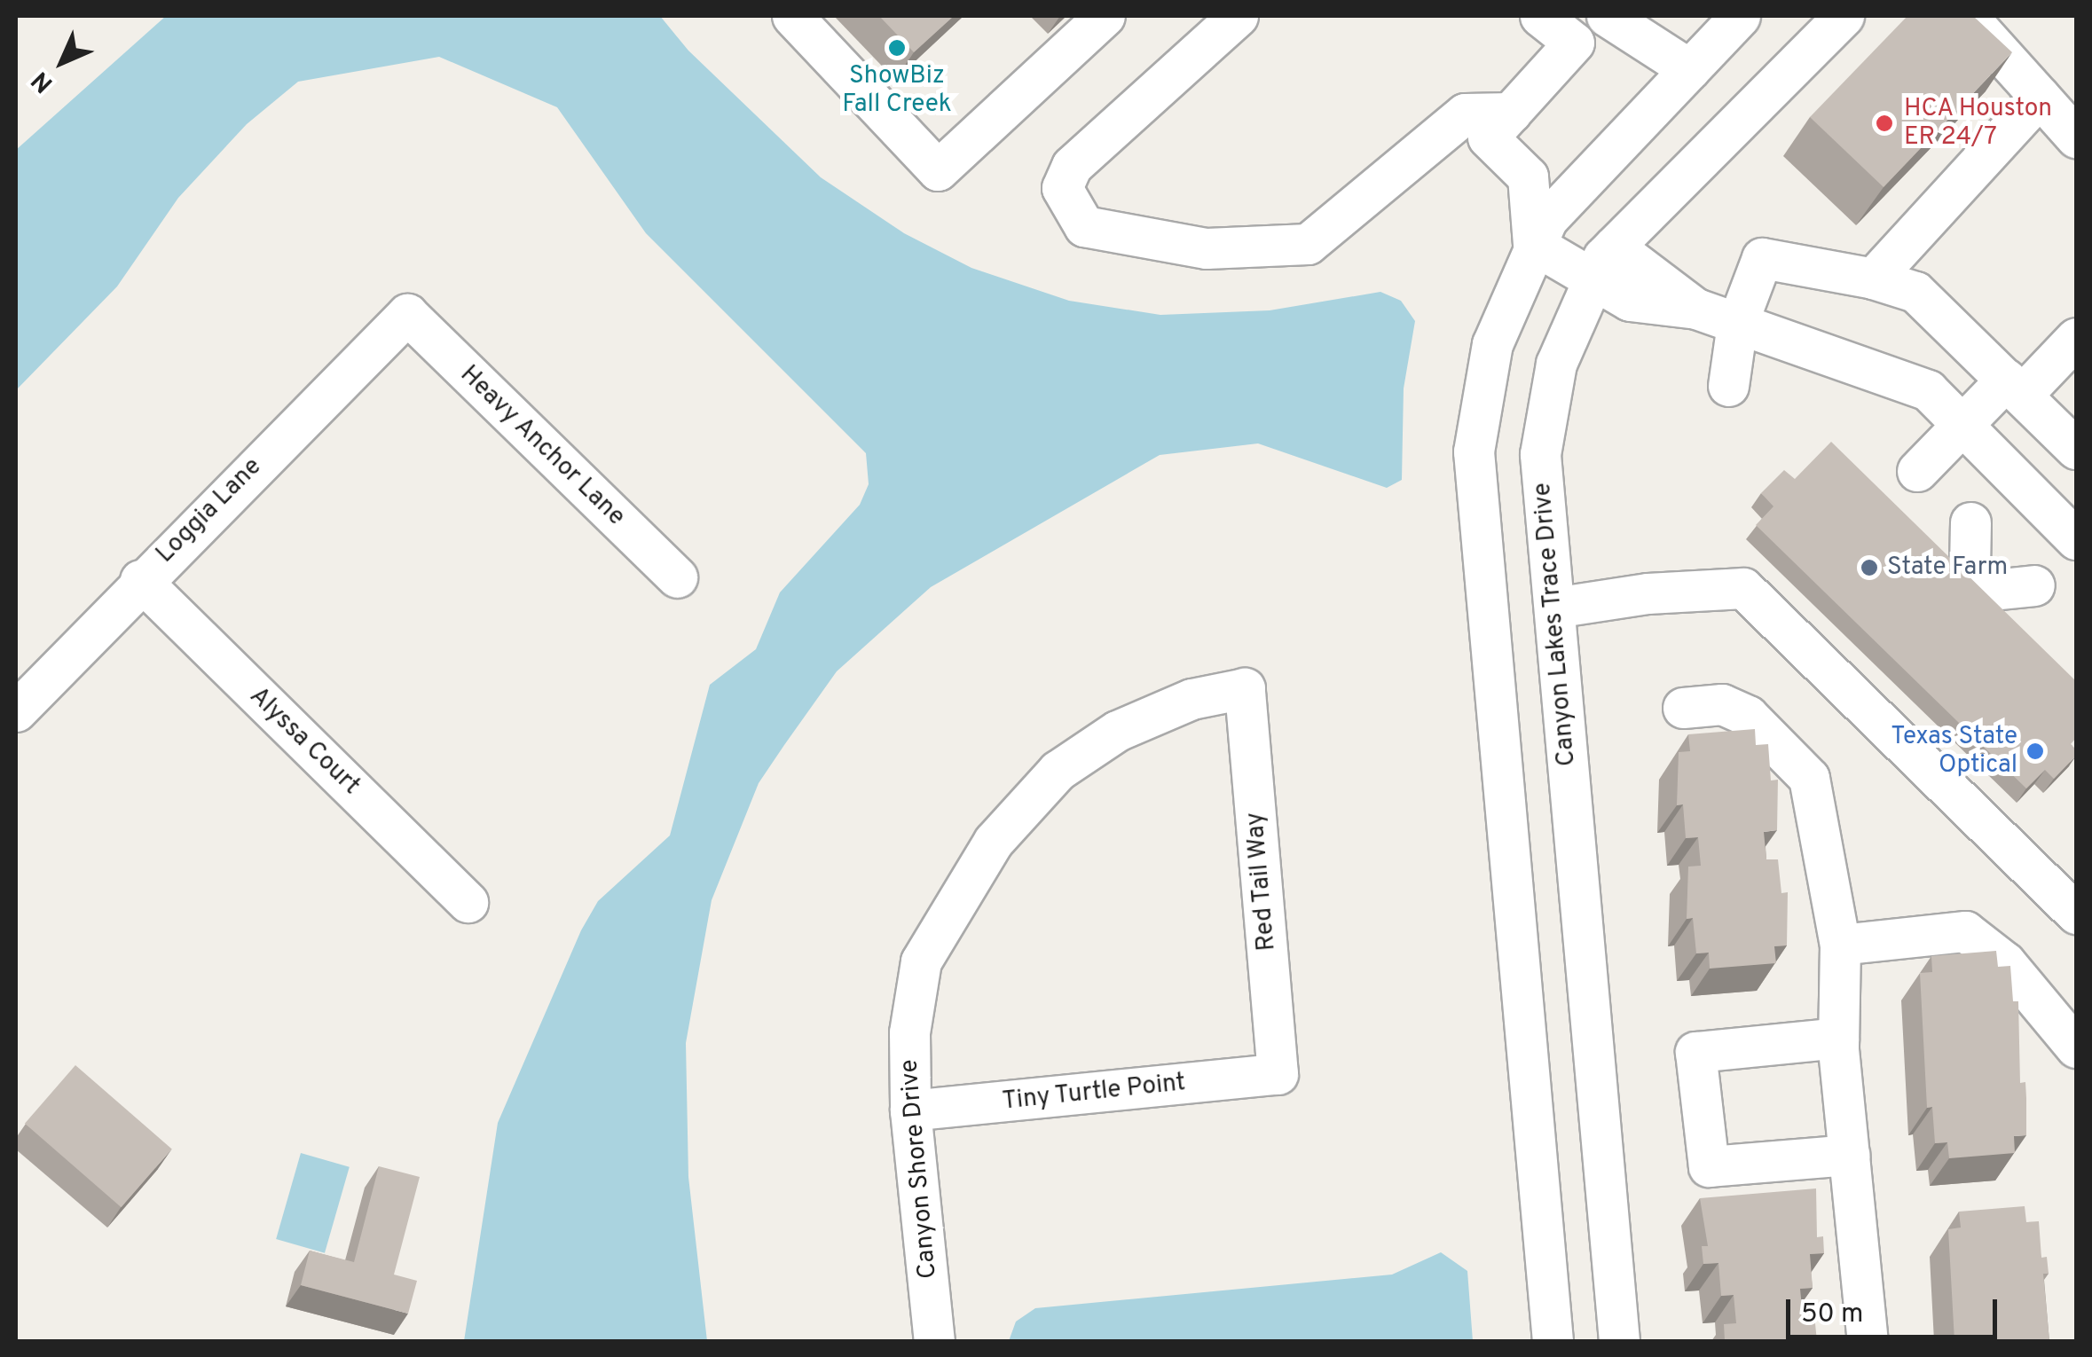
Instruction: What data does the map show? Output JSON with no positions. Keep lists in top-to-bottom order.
{
  "streets": {
    "street": [
      "Heavy Anchor Lane",
      "Loggia Lane",
      "Canyon Lakes Trace Drive",
      "Alyssa Court",
      "Red Tail Way",
      "Tiny Turtle Point",
      "Canyon Shore Drive"
    ]
  },
  "crossings": [
    ["Heavy Anchor Lane", "Loggia Lane"],
    ["Loggia Lane", "Alyssa Court"],
    ["Red Tail Way", "Tiny Turtle Point"],
    ["Red Tail Way", "Canyon Shore Drive"],
    ["Tiny Turtle Point", "Canyon Shore Drive"]
  ],
  "places": [
    "ShowBiz Fall Creek",
    "HCA Houston ER 24/7",
    "State Farm",
    "Texas State Optical"
  ],
  "scale_bar": "50 m",
  "north": "bottom left"
}
